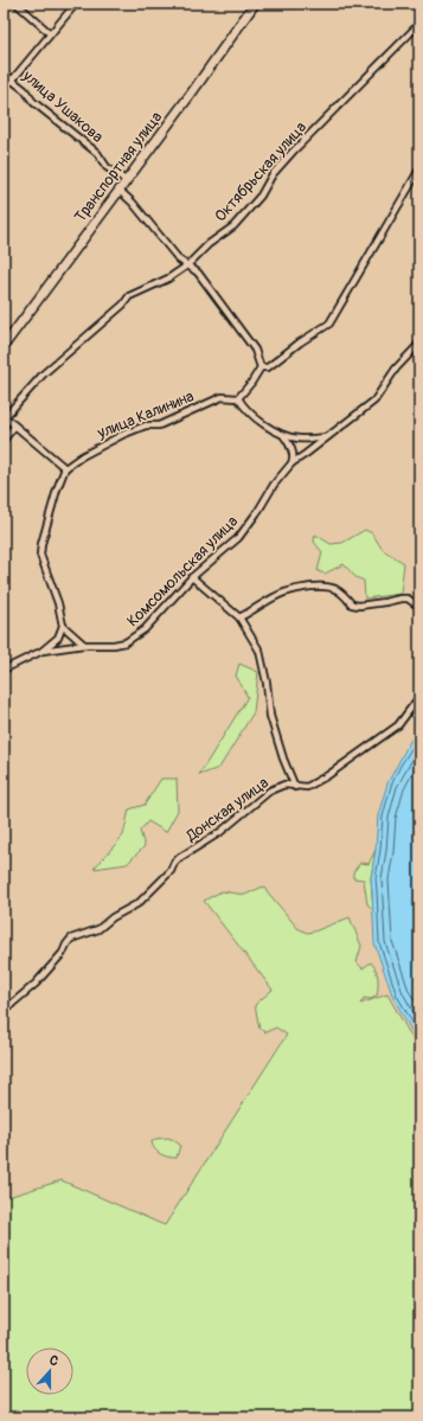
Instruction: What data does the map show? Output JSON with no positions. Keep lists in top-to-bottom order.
{
  "streets": {
    "main road": ["Транспортная улица"],
    "street": [
      "улица Ушакова",
      "Октябрьская улица",
      "улица Калинина",
      "Комсомольская улица",
      "Донская улица"
    ]
  },
  "crossings": [
    ["улица Ушакова", "Транспортная улица"]
  ],
  "north": "top"
}
